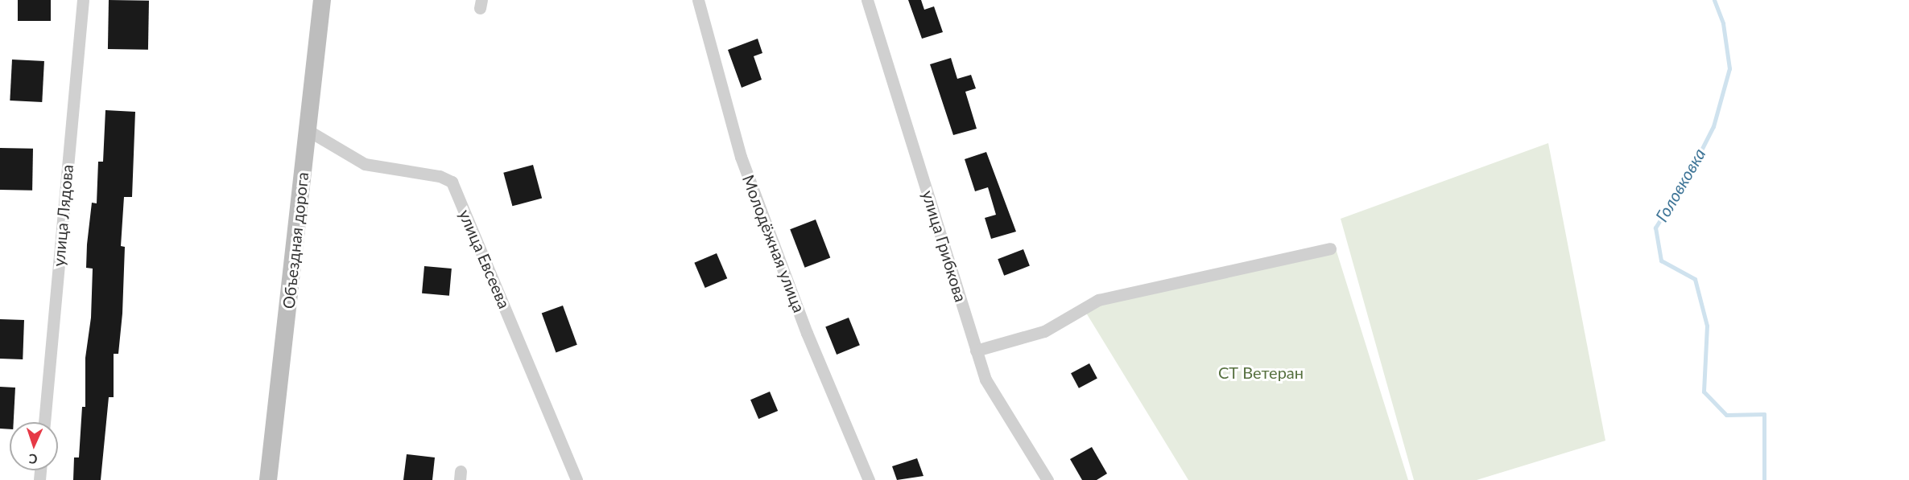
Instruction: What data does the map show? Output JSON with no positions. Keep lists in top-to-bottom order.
{
  "streets": {
    "main road": ["Объездная дорога"],
    "street": [
      "улица Лядова",
      "Молодёжная улица",
      "улица Грибкова",
      "улица Евсеева"
    ]
  },
  "crossings": [
    ["Объездная дорога", "улица Евсеева"]
  ],
  "water": ["Головковка"],
  "parks": ["СТ Ветеран"],
  "north": "bottom"
}
